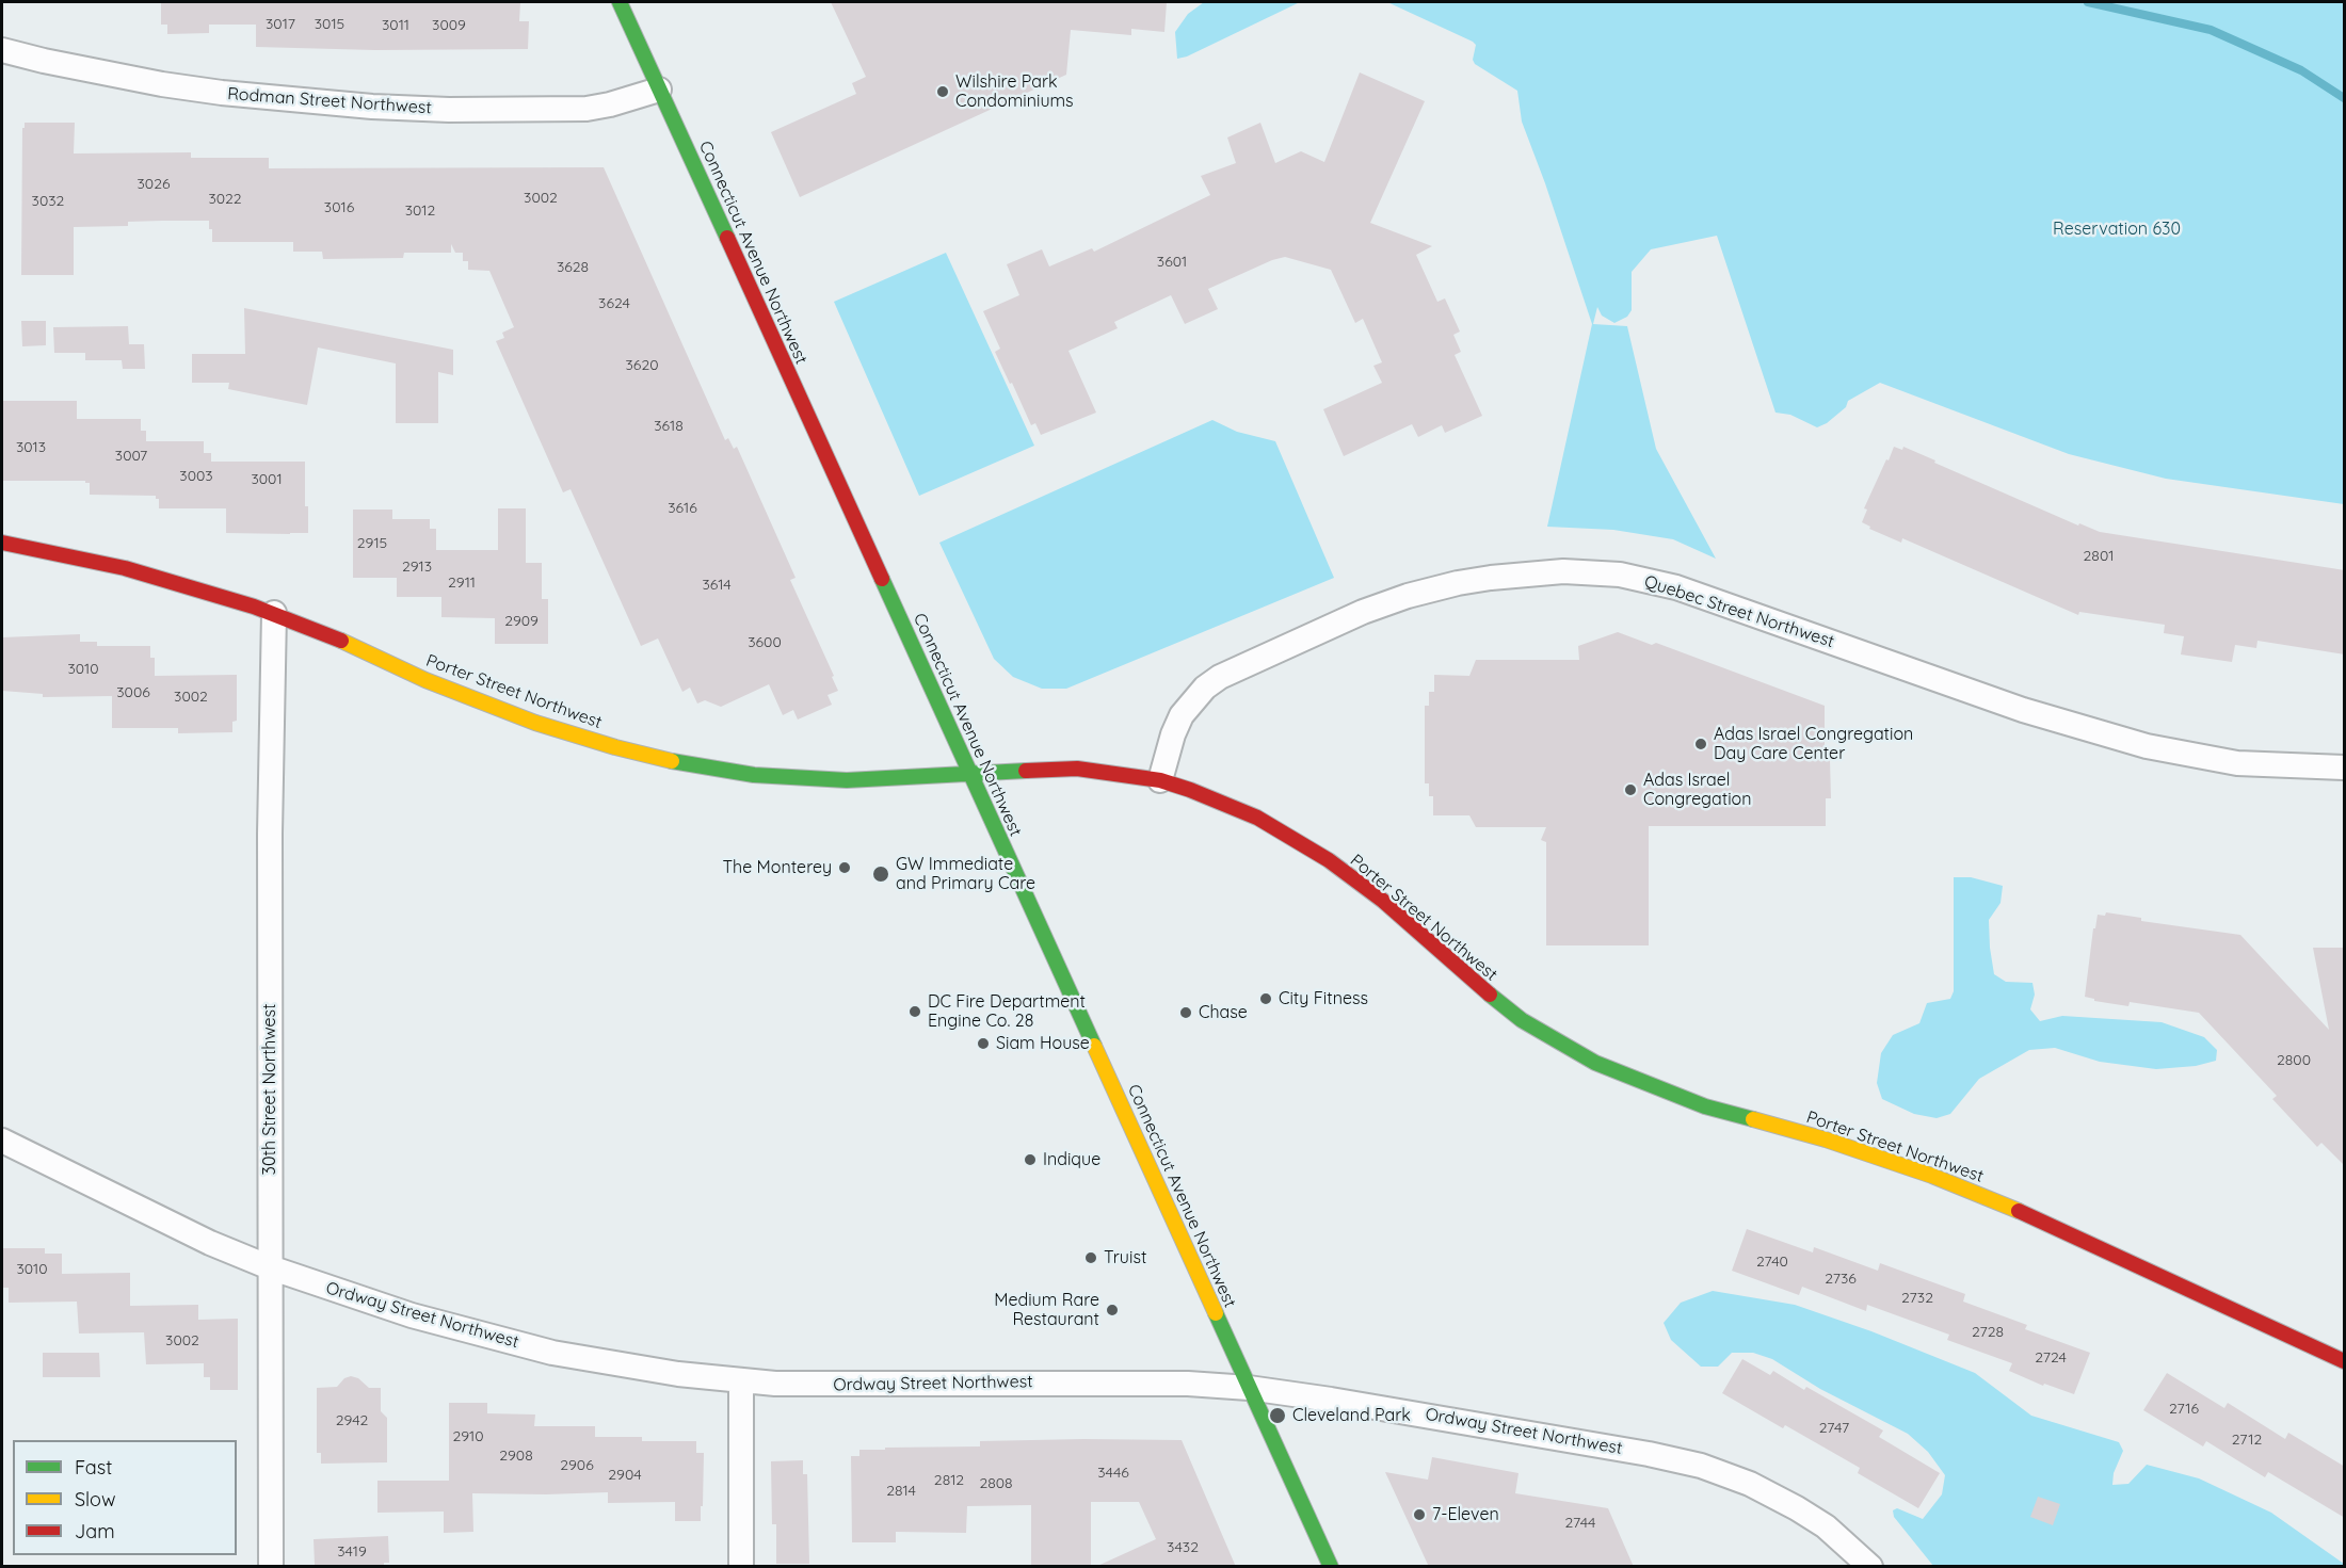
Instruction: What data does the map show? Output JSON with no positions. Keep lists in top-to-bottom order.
{
  "streets": {
    "main road": ["Connecticut Avenue Northwest", "Porter Street Northwest"],
    "street": [
      "Rodman Street Northwest",
      "Quebec Street Northwest",
      "30th Street Northwest",
      "Ordway Street Northwest"
    ]
  },
  "crossings": [
    ["Rodman Street Northwest", "Connecticut Avenue Northwest"],
    ["Connecticut Avenue Northwest", "Porter Street Northwest"],
    ["Connecticut Avenue Northwest", "Ordway Street Northwest"],
    ["Quebec Street Northwest", "Porter Street Northwest"],
    ["Porter Street Northwest", "30th Street Northwest"],
    ["30th Street Northwest", "Ordway Street Northwest"]
  ],
  "parks": ["Reservation 630"],
  "places": [
    "Wilshire Park Condominiums",
    "Adas Israel Congregation Day Care Center",
    "Adas Israel Congregation",
    "The Monterey",
    "GW Immediate and Primary Care",
    "City Fitness",
    "DC Fire Department Engine Co. 28",
    "Chase",
    "Siam House",
    "Indique",
    "Truist",
    "Medium Rare Restaurant",
    "Cleveland Park",
    "7-Eleven"
  ],
  "house_numbers": [
    "3017",
    "3015",
    "3011",
    "3009",
    "3026",
    "3002",
    "3022",
    "3032",
    "3016",
    "3012",
    "3601",
    "3628",
    "3624",
    "3620",
    "3618",
    "3013",
    "3007",
    "3003",
    "3001",
    "3616",
    "2915",
    "2801",
    "2913",
    "2911",
    "3614",
    "2909",
    "3600",
    "3010",
    "3006",
    "3002",
    "2800",
    "2740",
    "3010",
    "2736",
    "2732",
    "2728",
    "3002",
    "2724",
    "2716",
    "2942",
    "2747",
    "2910",
    "2712",
    "2908",
    "2906",
    "3446",
    "2904",
    "2812",
    "2808",
    "2814",
    "2744",
    "3432",
    "3419"
  ],
  "legend": ["Fast", "Slow", "Jam"]
}
